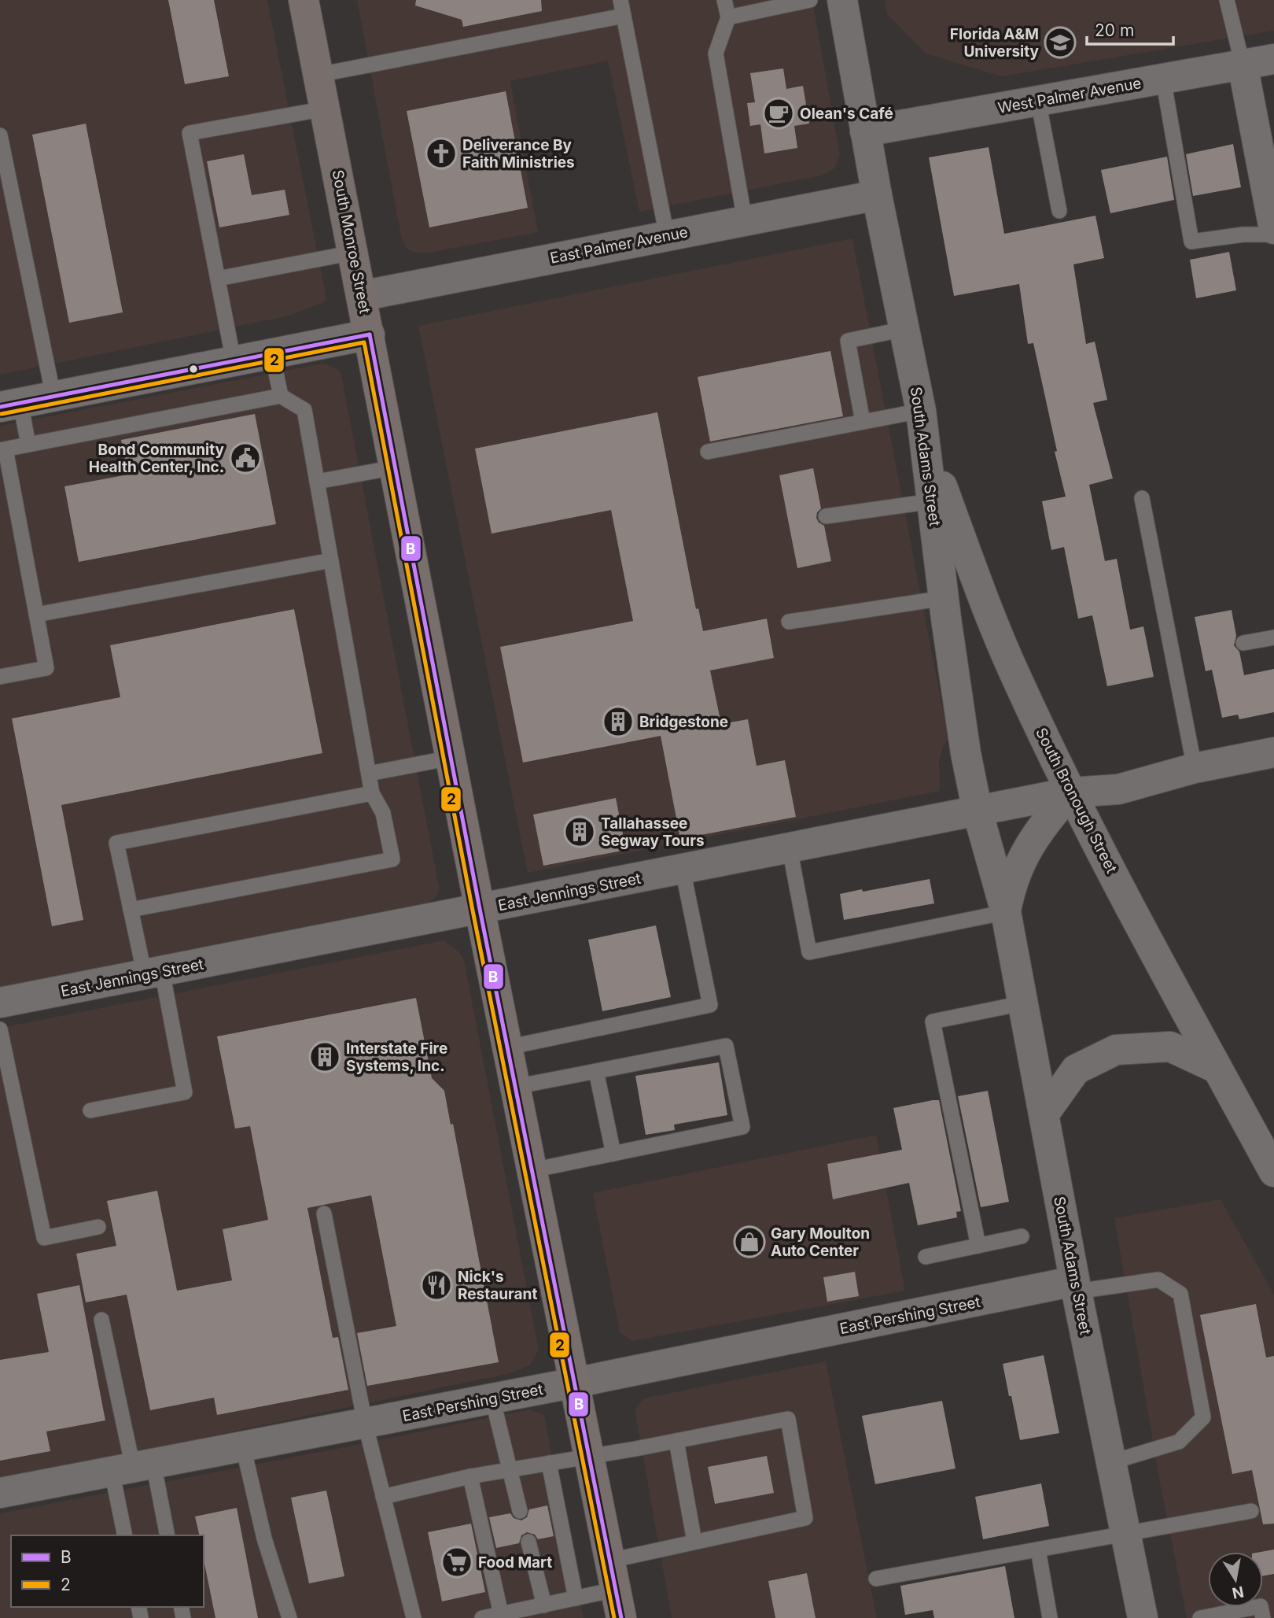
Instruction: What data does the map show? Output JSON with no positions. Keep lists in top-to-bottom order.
{
  "streets": {
    "main road": ["South Monroe Street"],
    "street": [
      "West Palmer Avenue",
      "East Palmer Avenue",
      "South Adams Street",
      "South Bronough Street",
      "East Jennings Street",
      "East Pershing Street"
    ]
  },
  "crossings": [
    ["West Palmer Avenue", "South Adams Street"],
    ["South Monroe Street", "East Palmer Avenue"],
    ["South Monroe Street", "East Jennings Street"],
    ["South Monroe Street", "East Pershing Street"],
    ["East Palmer Avenue", "South Adams Street"],
    ["South Adams Street", "South Bronough Street"],
    ["South Adams Street", "East Jennings Street"],
    ["South Adams Street", "East Pershing Street"],
    ["South Bronough Street", "East Jennings Street"]
  ],
  "places": {
    "school or university": ["Florida A&M University"],
    "cafe": ["Olean's Café"],
    "church": ["Deliverance By Faith Ministries"],
    "public building": ["Bond Community Health Center, Inc."],
    "building": ["Bridgestone", "Tallahassee Segway Tours", "Interstate Fire Systems, Inc."],
    "shop": ["Gary Moulton Auto Center"],
    "restaurant": ["Nick's Restaurant"],
    "supermarket": ["Food Mart"]
  },
  "lines": ["transit line B", "transit line 2"],
  "legend": ["B", "2"],
  "scale_bar": "20 m",
  "north": "bottom"
}
